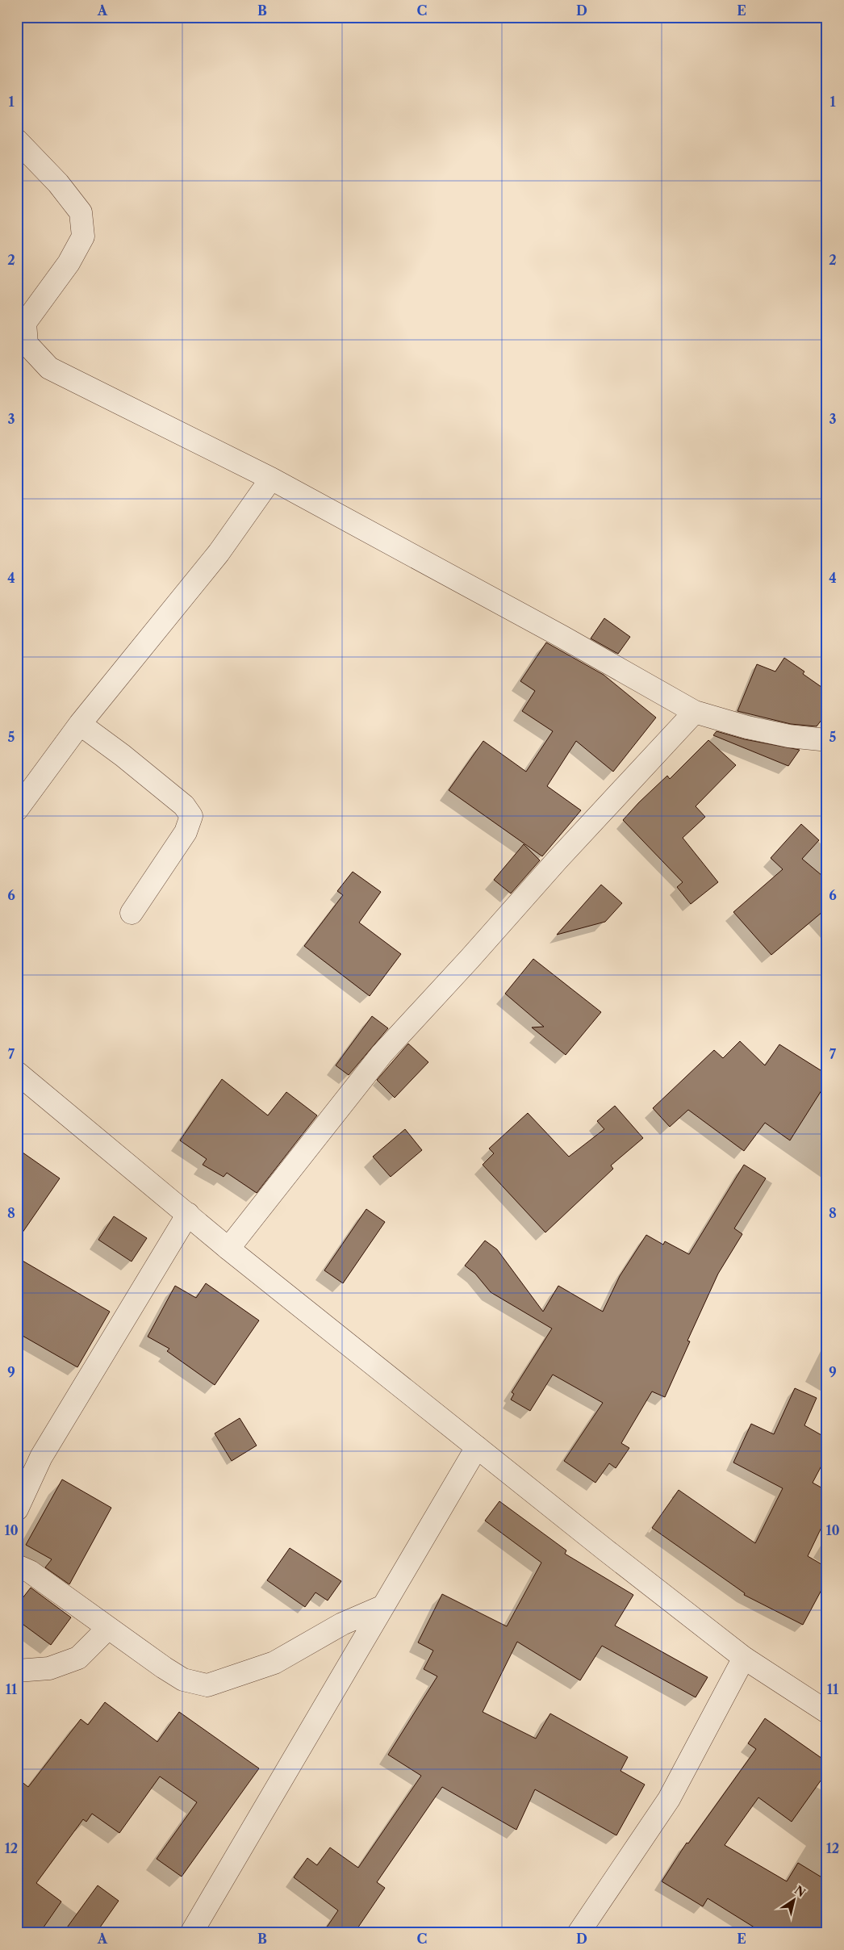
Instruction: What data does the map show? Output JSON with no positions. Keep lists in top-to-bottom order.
{
  "north": "top right",
  "grid": {
    "columns": [
      "A",
      "B",
      "C",
      "D",
      "E"
    ],
    "rows": [
      "1",
      "2",
      "3",
      "4",
      "5",
      "6",
      "7",
      "8",
      "9",
      "10",
      "11",
      "12"
    ]
  }
}
